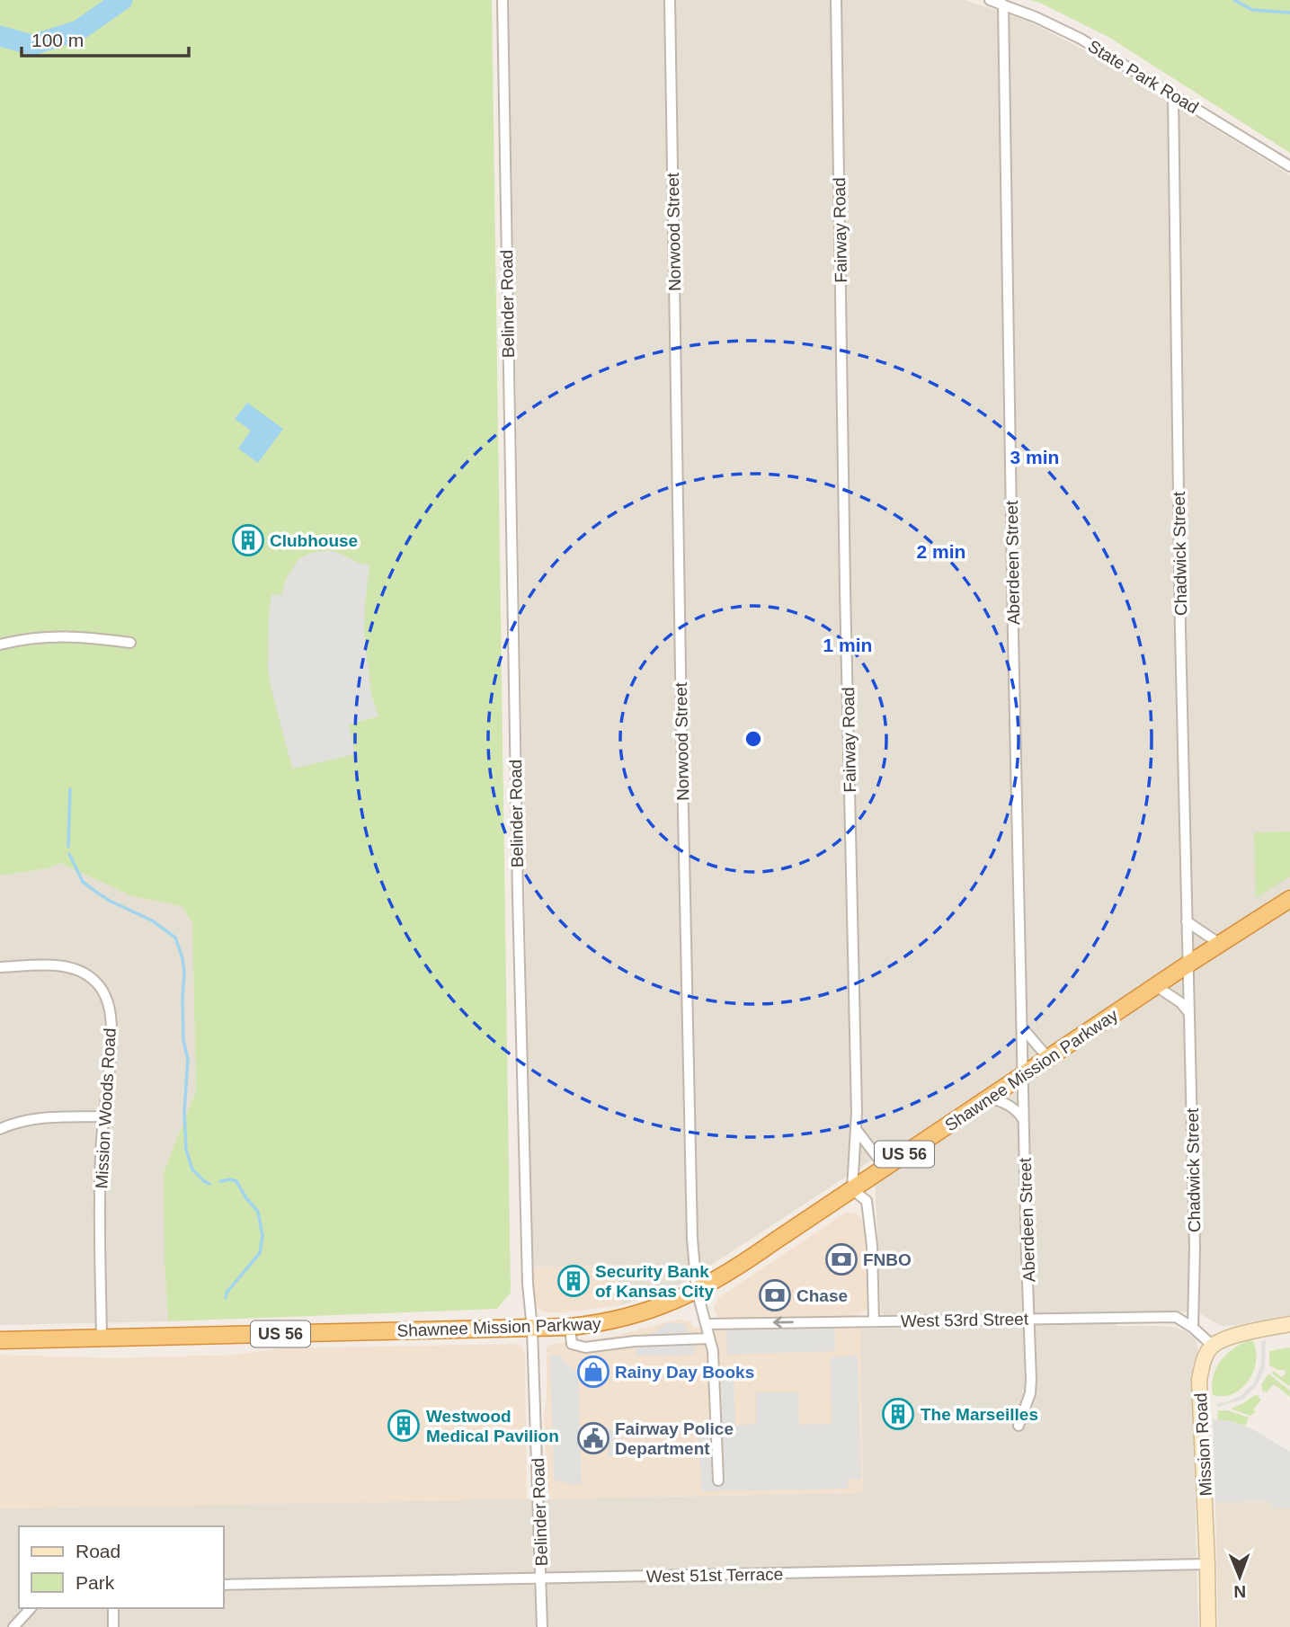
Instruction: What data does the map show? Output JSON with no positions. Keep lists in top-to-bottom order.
{
  "streets": {
    "highway": ["Shawnee Mission Parkway", "US 56"],
    "main road": ["Mission Road"],
    "street": [
      "State Park Road",
      "Fairway Road",
      "Norwood Street",
      "Belinder Road",
      "Chadwick Street",
      "Aberdeen Street",
      "Mission Woods Road",
      "West 53rd Street",
      "West 51st Terrace"
    ]
  },
  "crossings": [
    ["State Park Road", "Chadwick Street"],
    ["State Park Road", "Aberdeen Street"],
    ["Fairway Road", "Shawnee Mission Parkway"],
    ["Norwood Street", "Shawnee Mission Parkway"],
    ["Norwood Street", "West 53rd Street"],
    ["Belinder Road", "Shawnee Mission Parkway"],
    ["Belinder Road", "West 51st Terrace"],
    ["Chadwick Street", "Shawnee Mission Parkway"],
    ["Chadwick Street", "West 53rd Street"],
    ["Aberdeen Street", "Shawnee Mission Parkway"],
    ["Aberdeen Street", "West 53rd Street"],
    ["Shawnee Mission Parkway", "Mission Woods Road"],
    ["West 53rd Street", "Mission Road"],
    ["Mission Road", "West 51st Terrace"]
  ],
  "places": {
    "building": [
      "Clubhouse",
      "Security Bank of Kansas City",
      "The Marseilles",
      "Westwood Medical Pavilion"
    ],
    "bank": ["FNBO", "Chase"],
    "shop": ["Rainy Day Books"],
    "public building": ["Fairway Police Department"]
  },
  "legend": ["Road", "Park"],
  "scale_bar": "100 m",
  "north": "bottom",
  "rings": ["3 min", "2 min", "1 min"]
}
